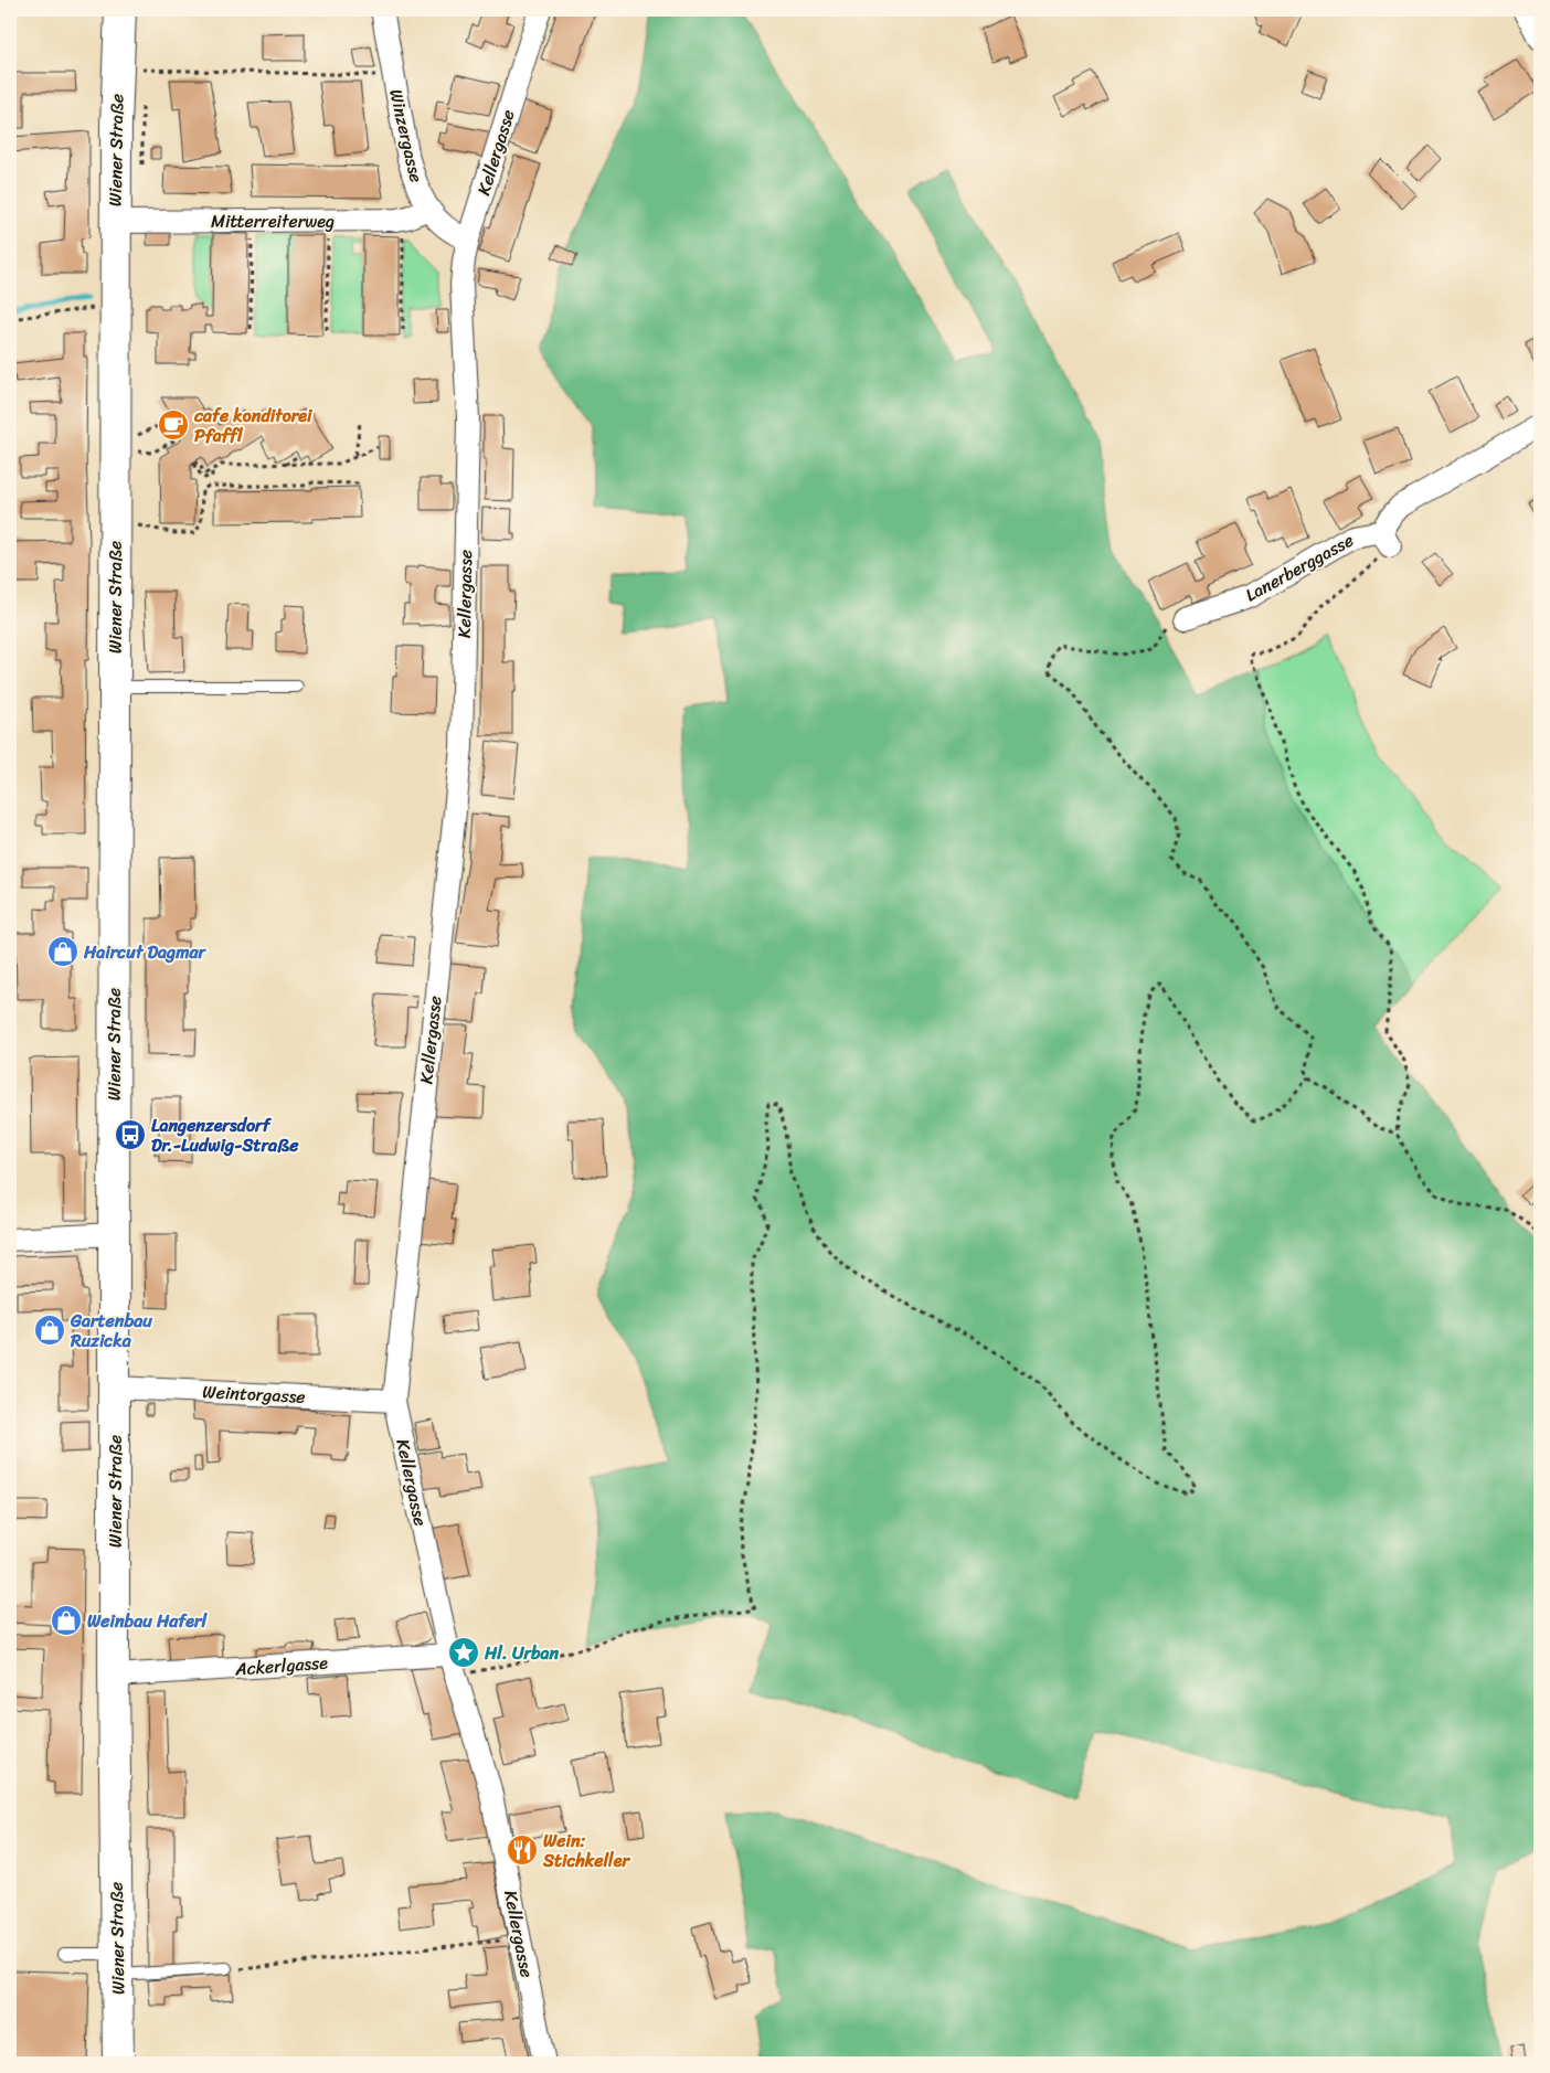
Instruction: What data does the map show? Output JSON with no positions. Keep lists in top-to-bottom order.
{
  "streets": {
    "main road": ["Wiener Straße"],
    "street": [
      "Winzergasse",
      "Kellergasse",
      "Mitterreiterweg",
      "Lanerberggasse",
      "Weintorgasse",
      "Ackerlgasse"
    ]
  },
  "crossings": [
    ["Winzergasse", "Kellergasse"],
    ["Winzergasse", "Mitterreiterweg"],
    ["Wiener Straße", "Mitterreiterweg"],
    ["Wiener Straße", "Weintorgasse"],
    ["Wiener Straße", "Ackerlgasse"],
    ["Kellergasse", "Weintorgasse"],
    ["Kellergasse", "Ackerlgasse"]
  ],
  "places": {
    "cafe": ["cafe konditorei Pfaffl"],
    "shop": ["Haircut Dagmar", "Gartenbau Ruzicka", "Weinbau Haferl"],
    "bus stop": ["Langenzersdorf Dr.-Ludwig-Straße"],
    "place": ["Hl. Urban"],
    "restaurant": ["Wein: Stichkeller"]
  }
}
